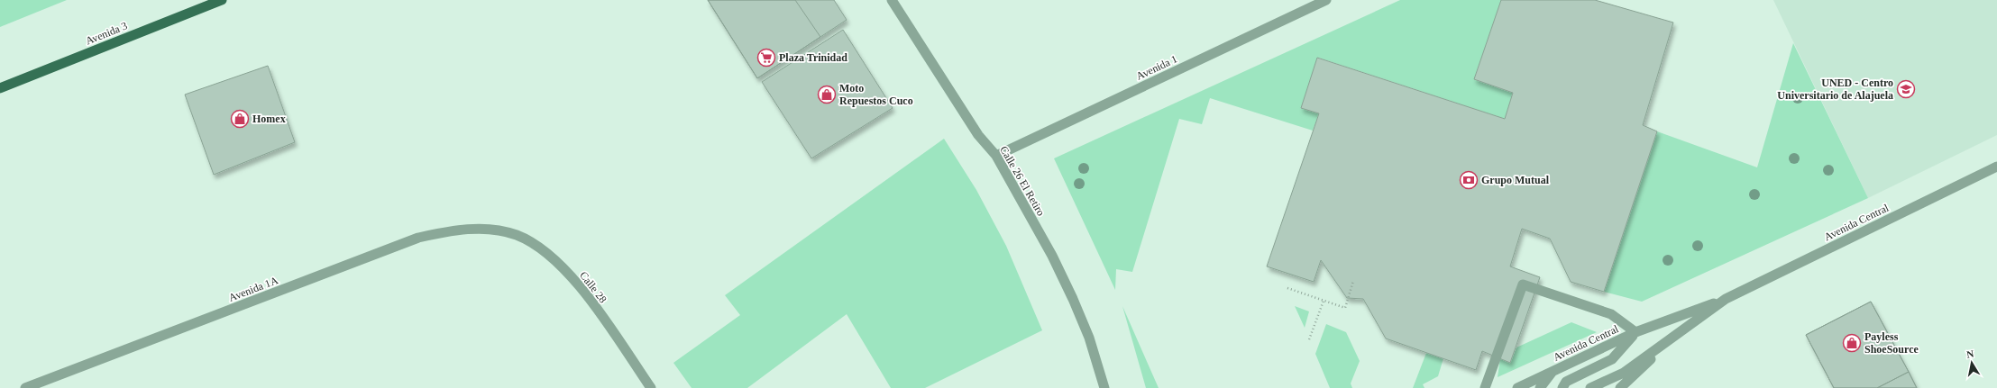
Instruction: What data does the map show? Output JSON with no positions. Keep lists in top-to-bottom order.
{
  "streets": {
    "main road": ["Avenida 3"],
    "street": [
      "Avenida 1",
      "Calle 26 El Retiro",
      "Avenida Central",
      "Calle 28",
      "Avenida 1A"
    ]
  },
  "crossings": [
    ["Avenida 1", "Calle 26 El Retiro"],
    ["Calle 28", "Avenida 1A"]
  ],
  "places": {
    "supermarket": ["Plaza Trinidad"],
    "school or university": ["UNED - Centro Universitario de Alajuela"],
    "shop": ["Moto Repuestos Cuco", "Homex", "Payless ShoeSource"],
    "bank": ["Grupo Mutual"]
  },
  "north": "top"
}
